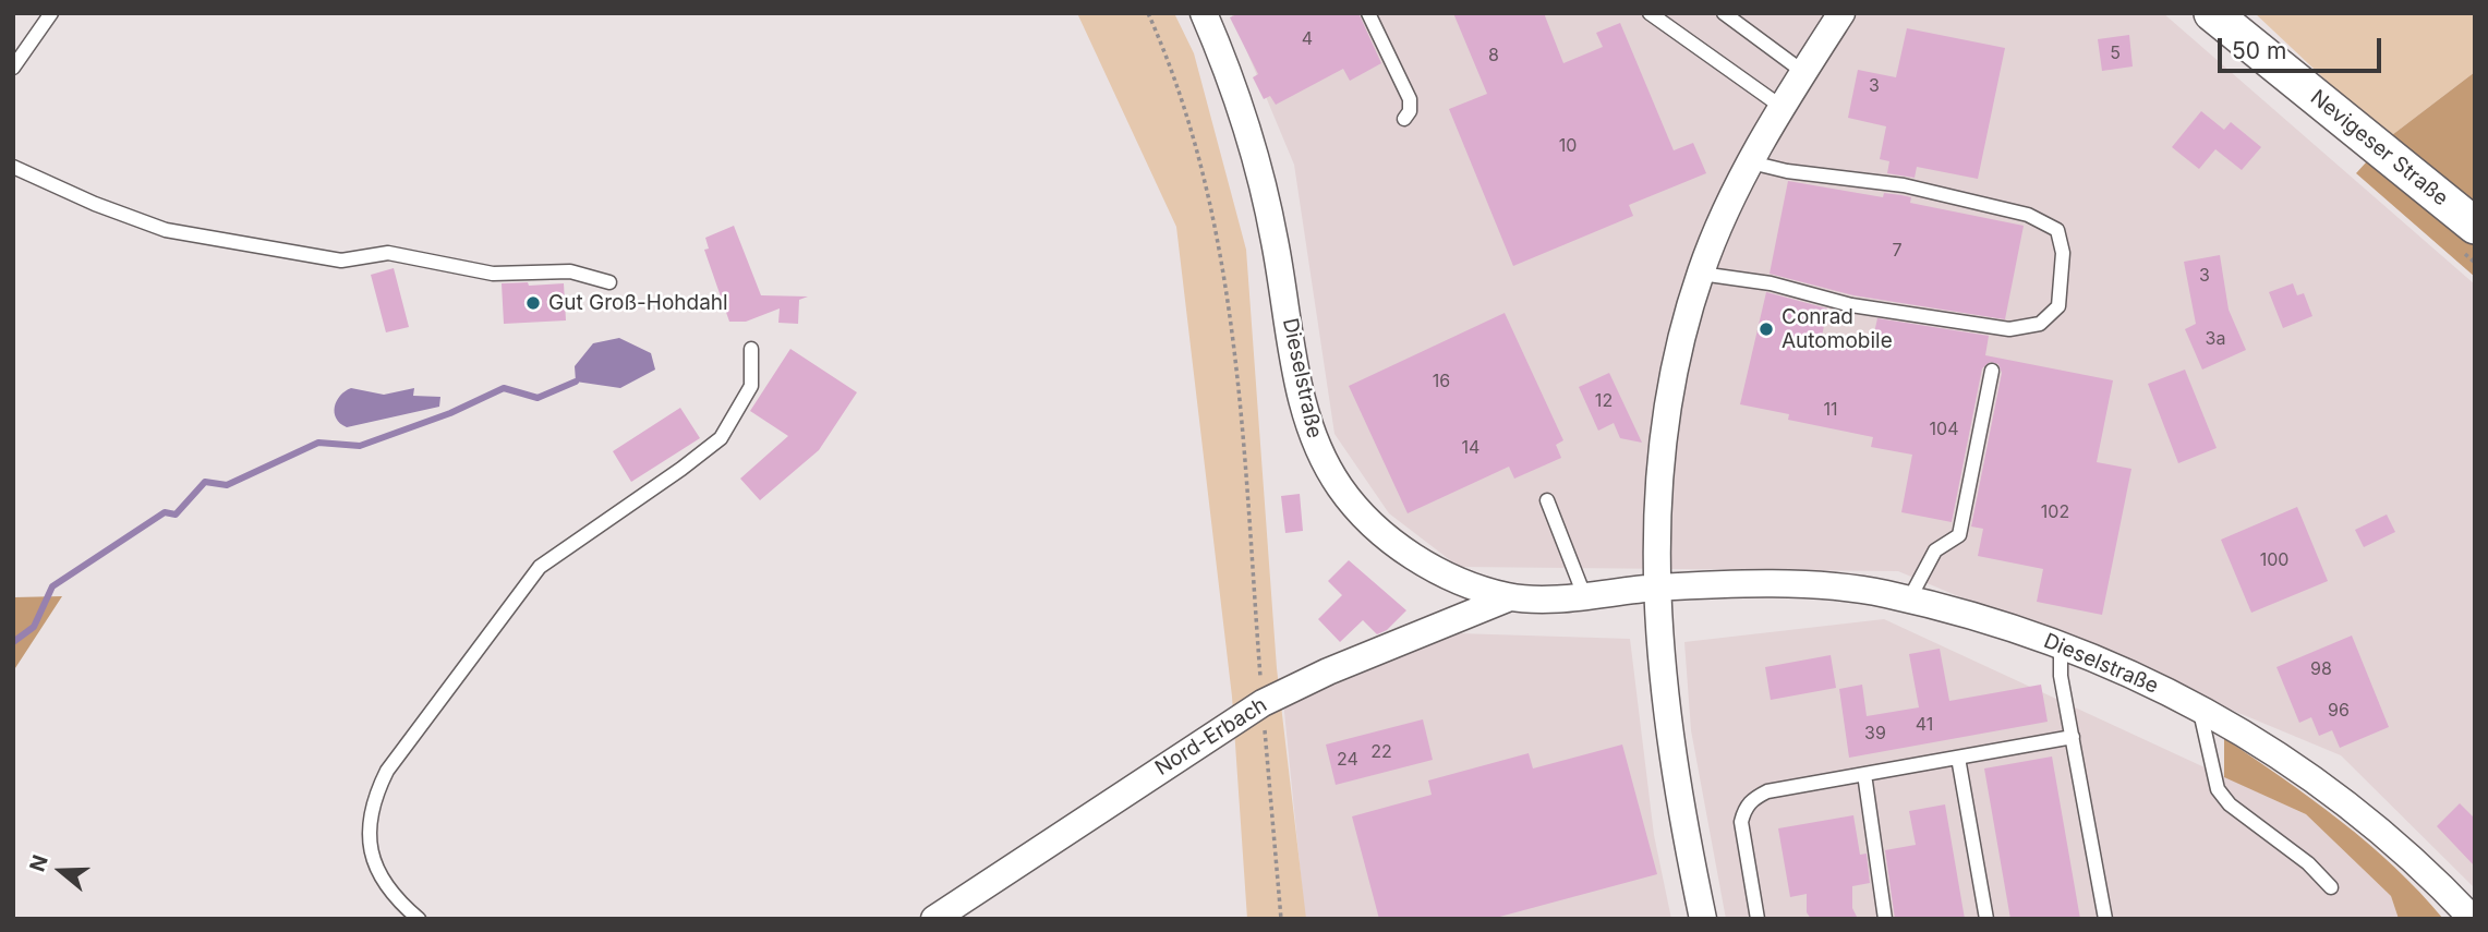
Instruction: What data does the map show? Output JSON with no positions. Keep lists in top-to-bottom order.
{
  "streets": {
    "main road": ["Nevigeser Straße"],
    "street": ["Dieselstraße", "Nord-Erbach"]
  },
  "crossings": [
    ["Dieselstraße", "Nord-Erbach"]
  ],
  "places": ["Gut Groß-Hohdahl", "Conrad Automobile"],
  "house_numbers": [
    "4",
    "5",
    "8",
    "3",
    "10",
    "7",
    "3",
    "3a",
    "16",
    "12",
    "11",
    "104",
    "14",
    "102",
    "100",
    "98",
    "96",
    "41",
    "39",
    "22",
    "24"
  ],
  "scale_bar": "50 m",
  "north": "left"
}
